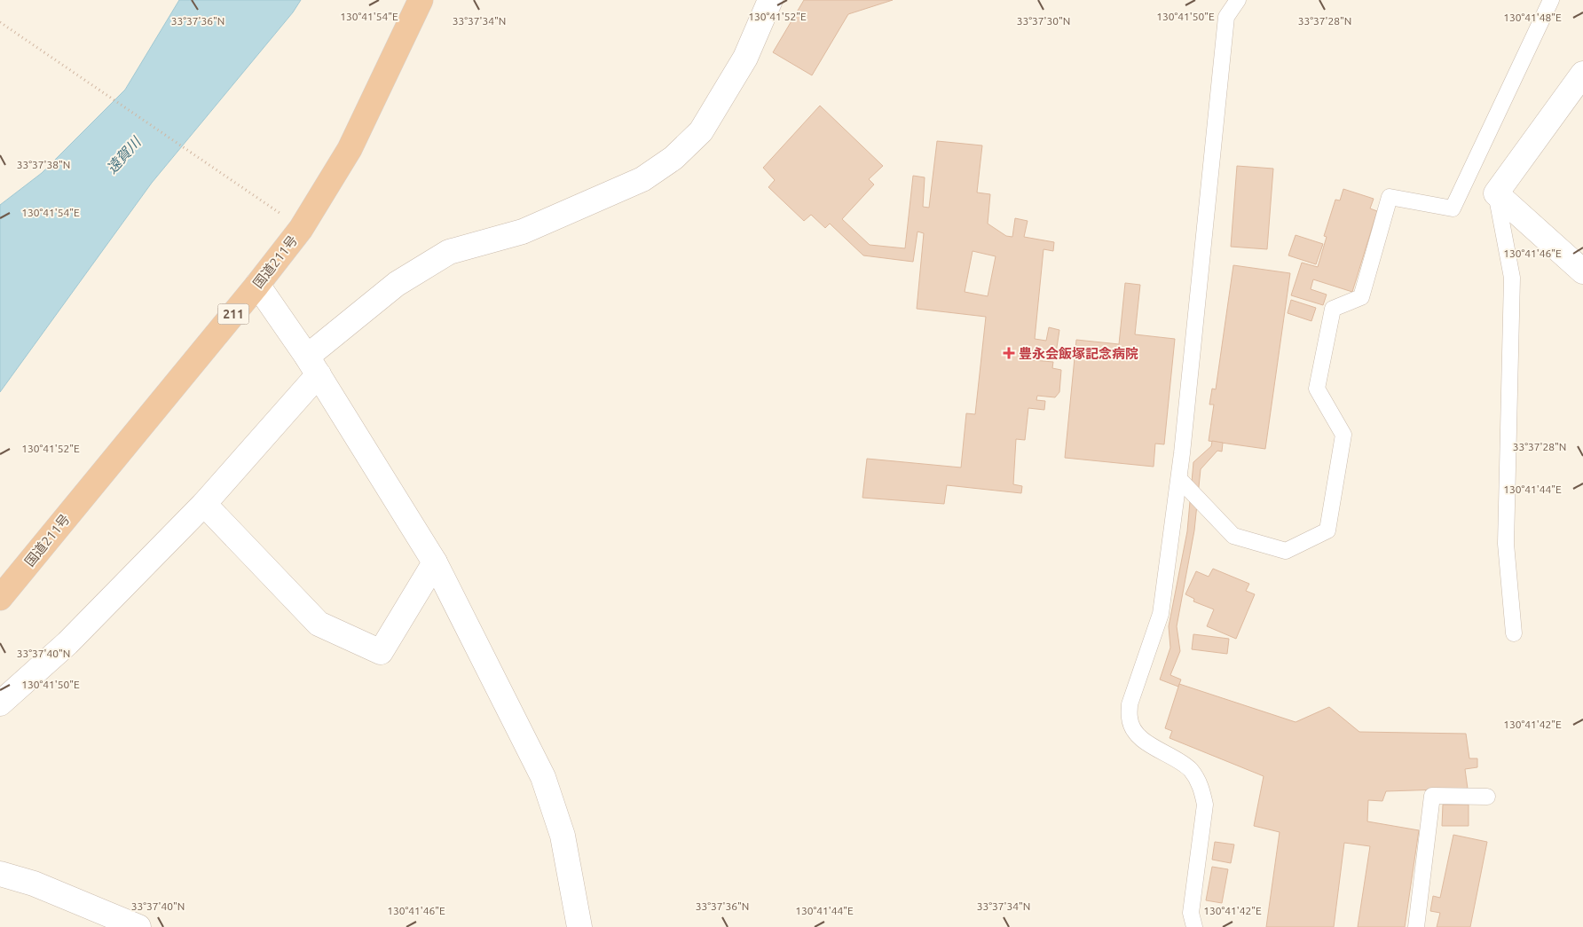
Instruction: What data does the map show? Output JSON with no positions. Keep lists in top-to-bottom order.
{
  "streets": {
    "highway": ["国道211号", "211"]
  },
  "water": ["遠賀川"],
  "places": {
    "health": ["豊永会飯塚記念病院"]
  },
  "coordinates": [
    "130°41'54\"E",
    "130°41'52\"E",
    "130°41'50\"E",
    "130°41'48\"E",
    "33°37'36\"N",
    "33°37'34\"N",
    "33°37'30\"N",
    "33°37'28\"N",
    "33°37'38\"N",
    "130°41'46\"E",
    "130°41'44\"E",
    "33°37'40\"N",
    "130°41'42\"E"
  ]
}
